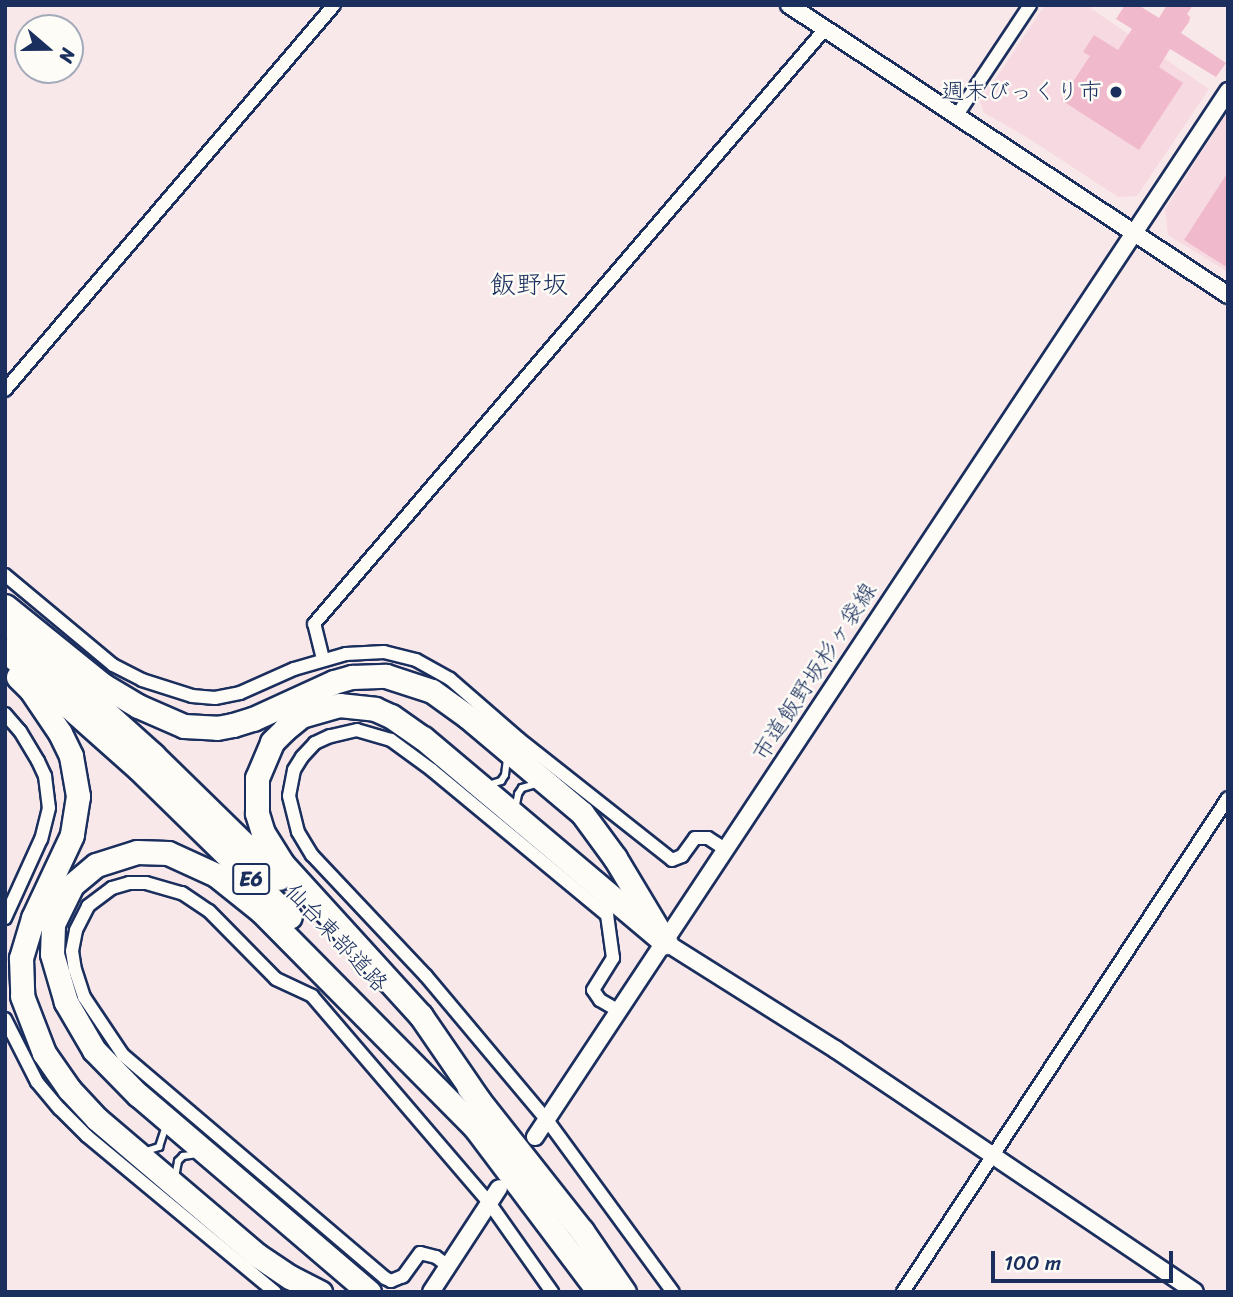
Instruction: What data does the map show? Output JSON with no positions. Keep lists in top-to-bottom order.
{
  "streets": {
    "highway": ["E6", "仙台東部道路"],
    "street": ["市道飯野坂杉ヶ袋線"]
  },
  "districts": ["飯野坂"],
  "places": ["週末びっくり市"],
  "scale_bar": "100 m",
  "north": "right"
}
